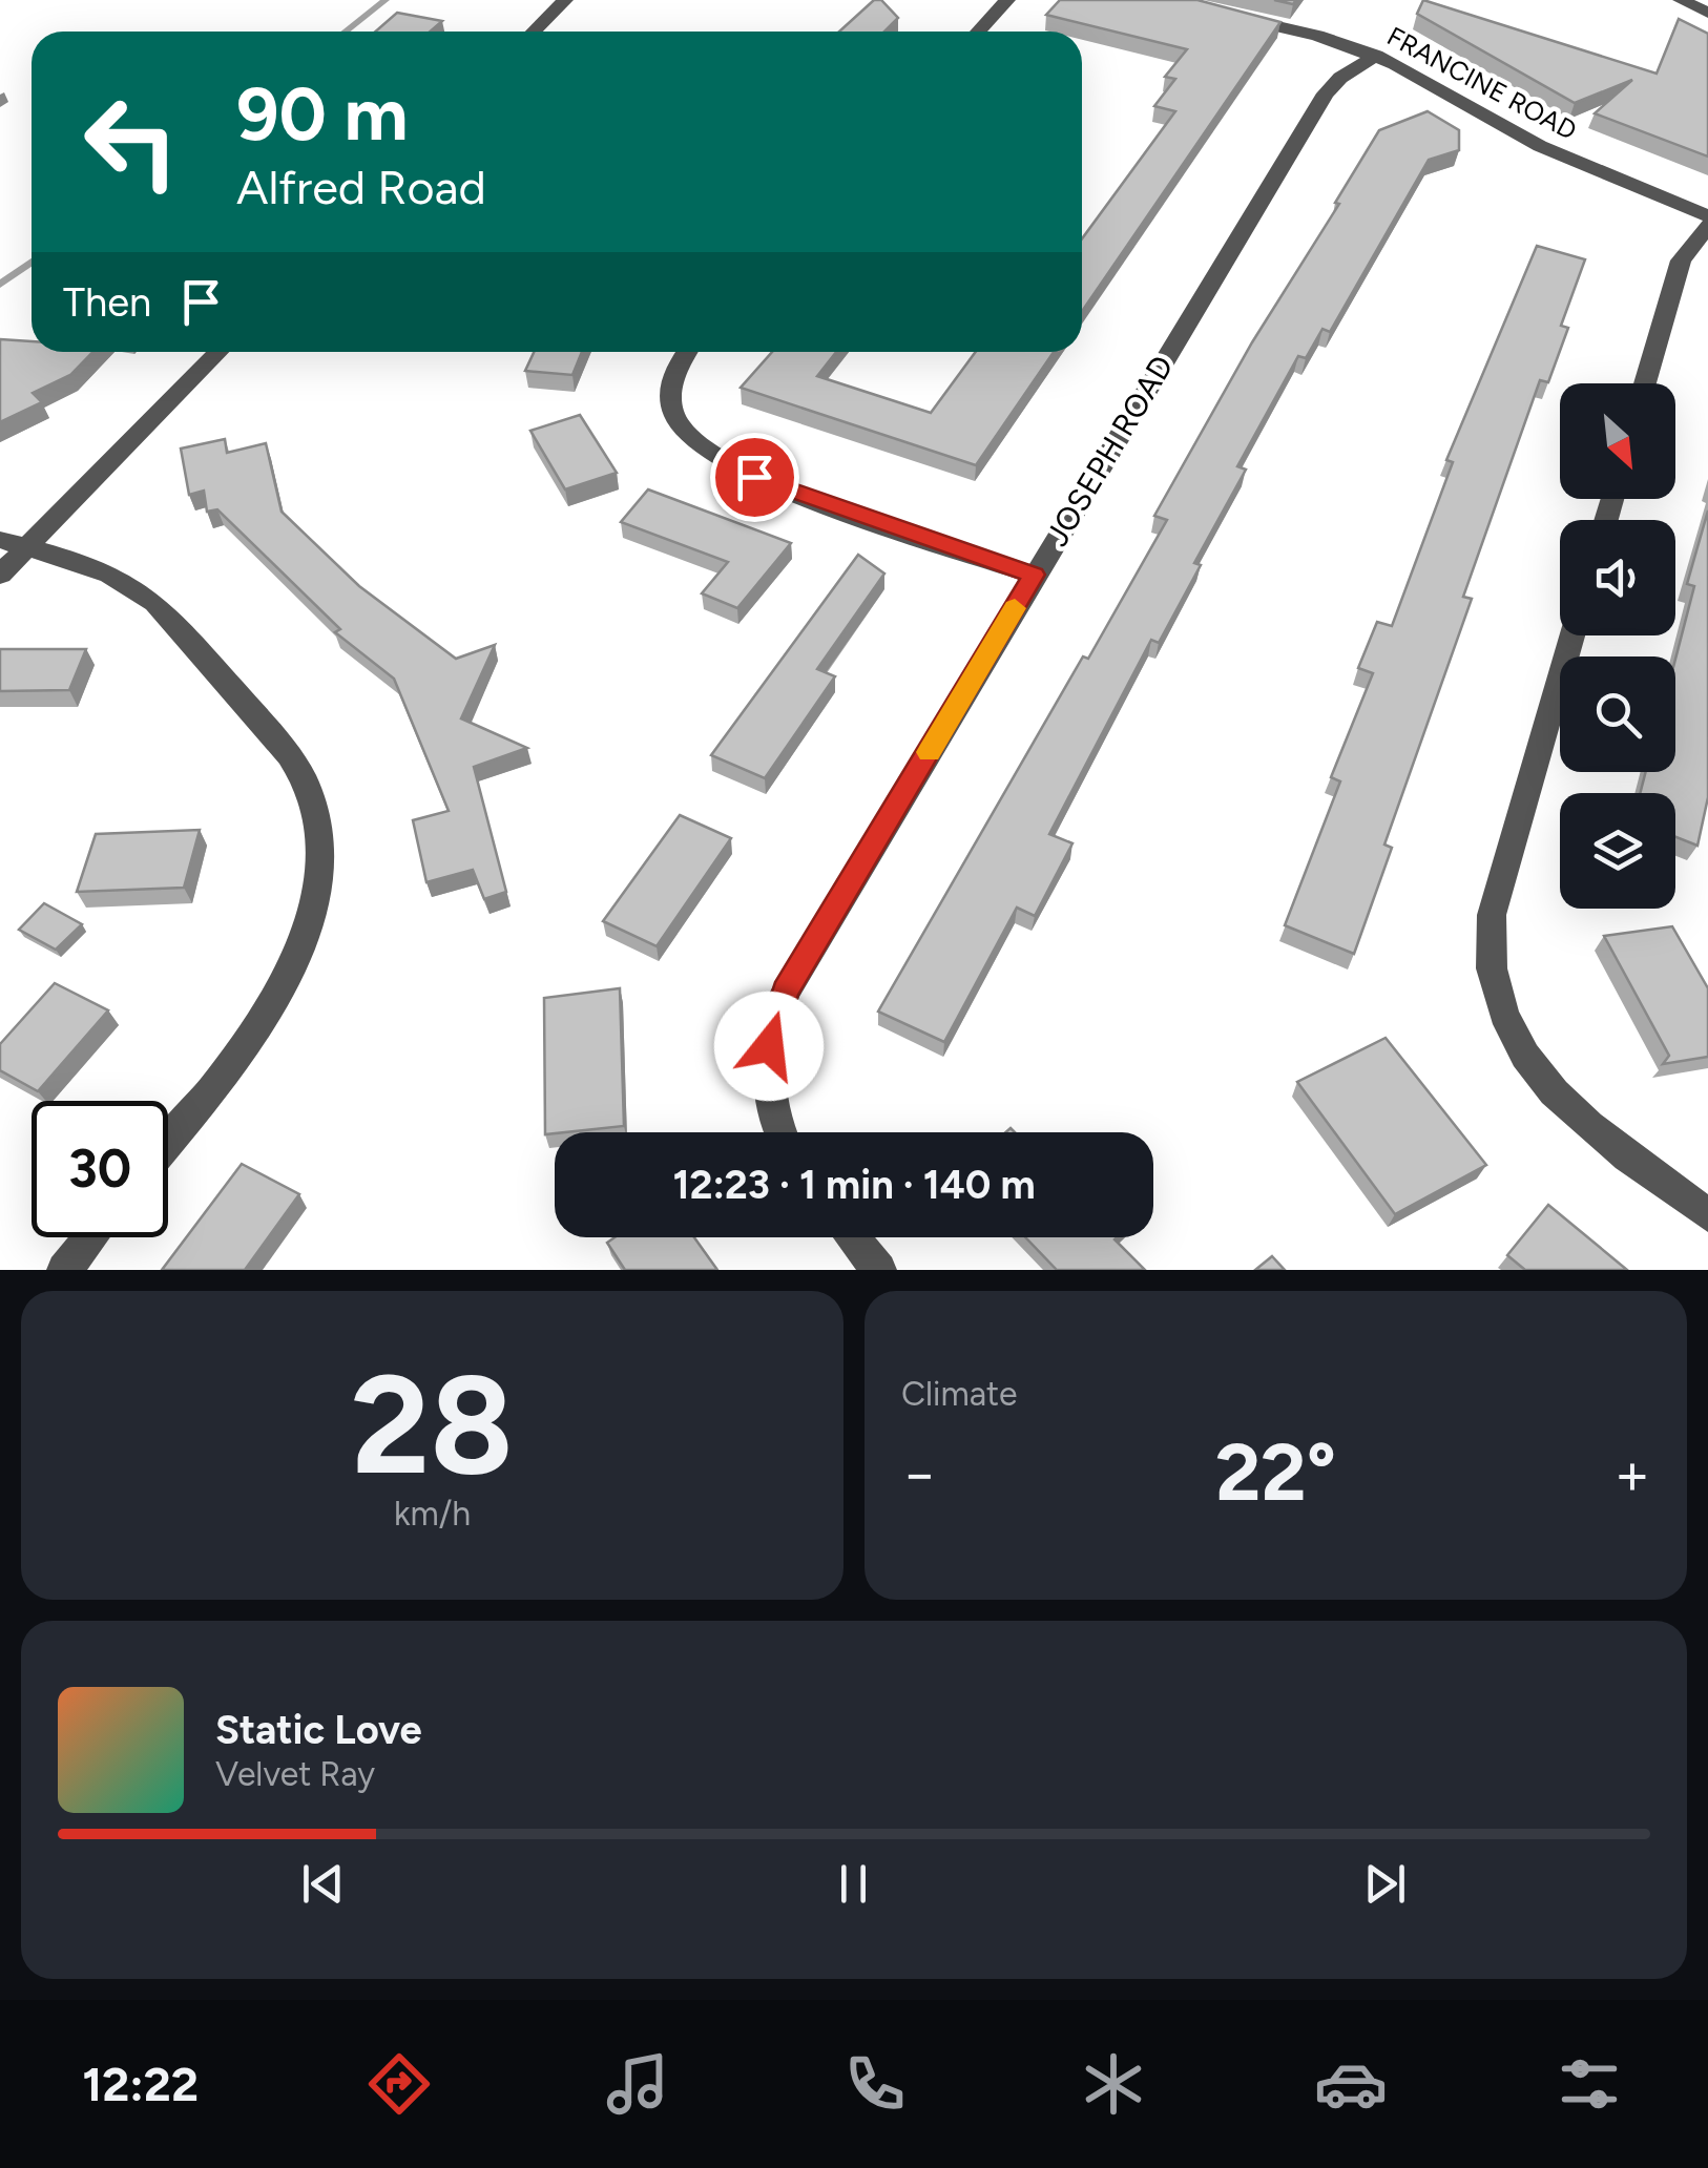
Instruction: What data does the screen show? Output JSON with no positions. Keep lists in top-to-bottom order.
{
  "streets": {
    "street": ["FRANCINE ROAD", "JOSEPH ROAD"]
  },
  "crossings": [
    ["FRANCINE ROAD", "JOSEPH ROAD"]
  ],
  "north": "bottom right",
  "page": {
    "turn": ["90 m", "Alfred Road"],
    "then": "Then",
    "limit": "30",
    "trip": "12:23 · 1 min · 140 m",
    "tile": [
      ["28", "km/h"],
      "Climate"
    ],
    "heat": ["−", "22°", "+"],
    "song": ["Static Love", "Velvet Ray"],
    "tabs": "12:22"
  }
}
